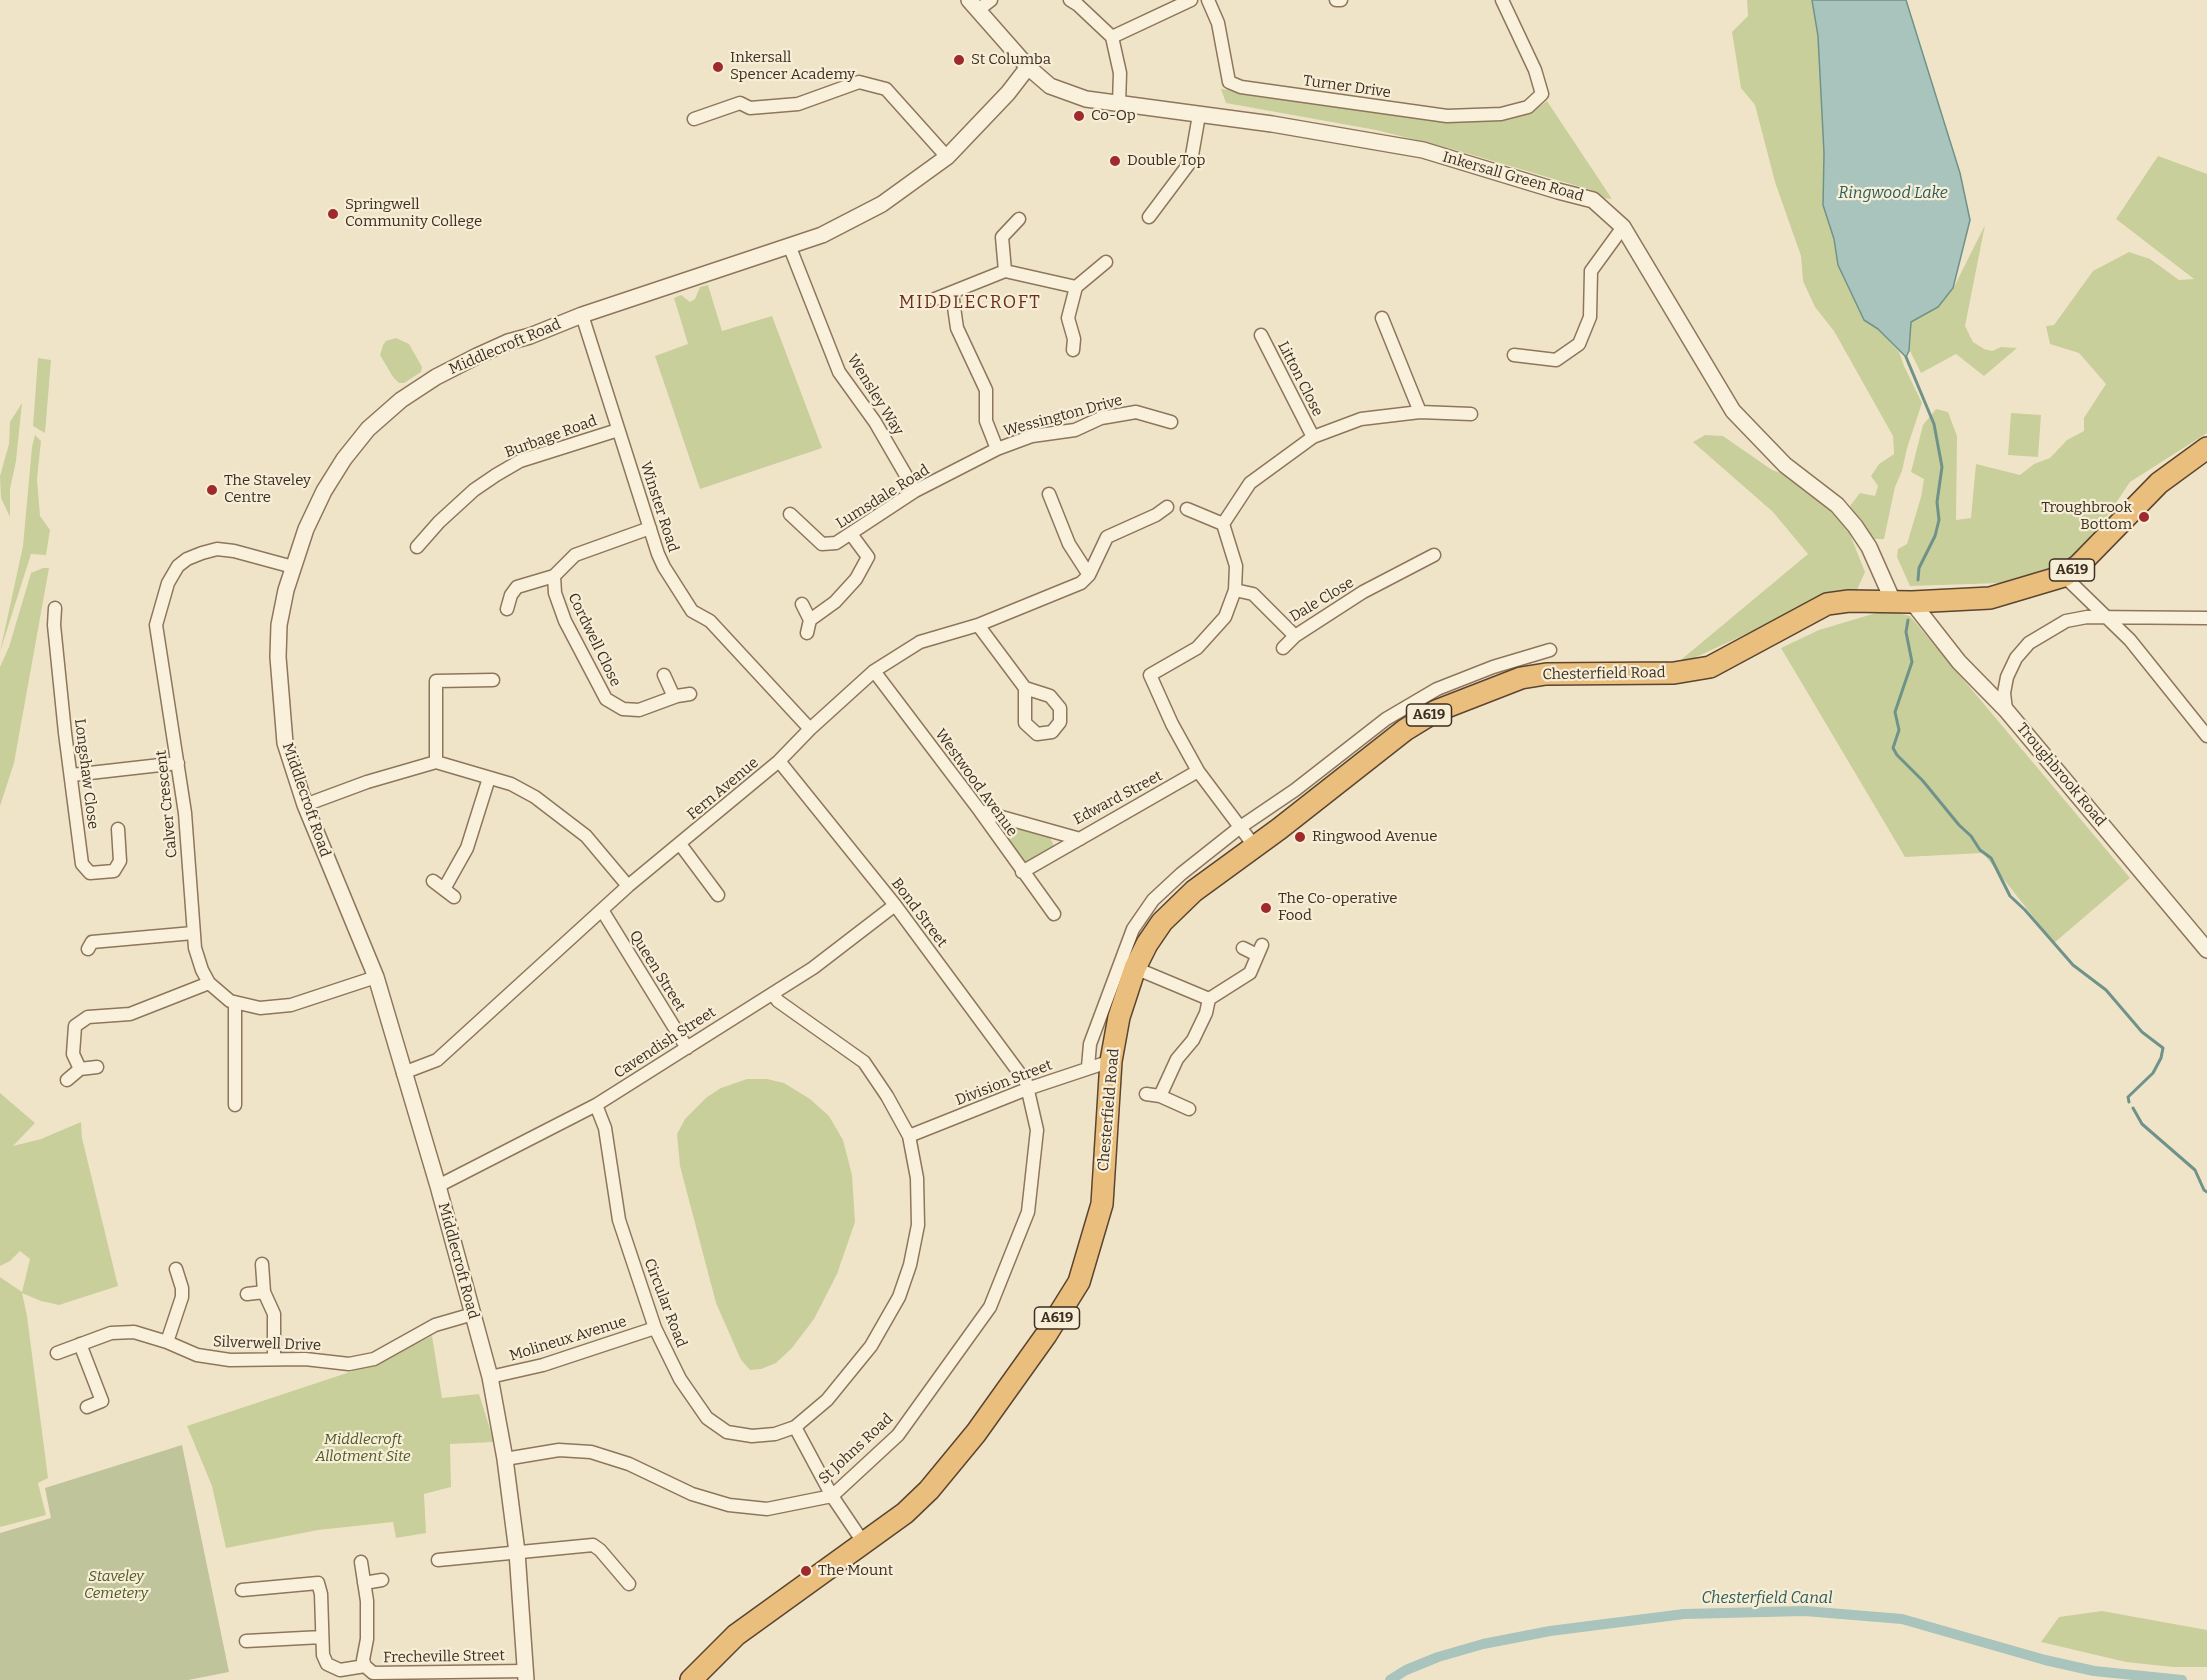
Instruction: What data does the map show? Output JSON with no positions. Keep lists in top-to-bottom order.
{
  "streets": {
    "highway": ["A619", "Chesterfield Road"],
    "street": [
      "Turner Drive",
      "Inkersall Green Road",
      "Middlecroft Road",
      "Litton Close",
      "Wensley Way",
      "Wessington Drive",
      "Burbage Road",
      "Lumsdale Road",
      "Winster Road",
      "Dale Close",
      "Cordwell Close",
      "Longshaw Close",
      "Troughbrook Road",
      "Westwood Avenue",
      "Fern Avenue",
      "Edward Street",
      "Calver Crescent",
      "Bond Street",
      "Queen Street",
      "Cavendish Street",
      "Division Street",
      "Circular Road",
      "Molineux Avenue",
      "Silverwell Drive",
      "St Johns Road",
      "Frecheville Street"
    ]
  },
  "crossings": [
    ["Inkersall Green Road", "Middlecroft Road"],
    ["Inkersall Green Road", "A619"],
    ["Inkersall Green Road", "Chesterfield Road"],
    ["Inkersall Green Road", "Troughbrook Road"],
    ["Middlecroft Road", "Wensley Way"],
    ["Middlecroft Road", "Winster Road"],
    ["Middlecroft Road", "Fern Avenue"],
    ["Middlecroft Road", "Calver Crescent"],
    ["Middlecroft Road", "Cavendish Street"],
    ["Middlecroft Road", "Molineux Avenue"],
    ["Middlecroft Road", "Silverwell Drive"],
    ["Middlecroft Road", "St Johns Road"],
    ["Middlecroft Road", "Frecheville Street"],
    ["Wensley Way", "Lumsdale Road"],
    ["Wessington Drive", "Lumsdale Road"],
    ["Burbage Road", "Winster Road"],
    ["Winster Road", "Fern Avenue"],
    ["A619", "Chesterfield Road"],
    ["A619", "Troughbrook Road"],
    ["Chesterfield Road", "Troughbrook Road"],
    ["Chesterfield Road", "Division Street"],
    ["Westwood Avenue", "Fern Avenue"],
    ["Westwood Avenue", "Edward Street"],
    ["Fern Avenue", "Bond Street"],
    ["Fern Avenue", "Queen Street"],
    ["Bond Street", "Cavendish Street"],
    ["Bond Street", "Division Street"],
    ["Bond Street", "St Johns Road"],
    ["Queen Street", "Cavendish Street"],
    ["Cavendish Street", "Circular Road"],
    ["Division Street", "Circular Road"],
    ["Division Street", "St Johns Road"],
    ["Circular Road", "Molineux Avenue"]
  ],
  "districts": ["MIDDLECROFT"],
  "water": ["Ringwood Lake", "Chesterfield Canal"],
  "parks": ["Middlecroft Allotment Site", "Staveley Cemetery"],
  "places": [
    "St Columba",
    "Inkersall Spencer Academy",
    "Co-Op",
    "Double Top",
    "Springwell Community College",
    "The Staveley Centre",
    "Troughbrook Bottom",
    "Ringwood Avenue",
    "The Co-operative Food",
    "The Mount"
  ]
}
